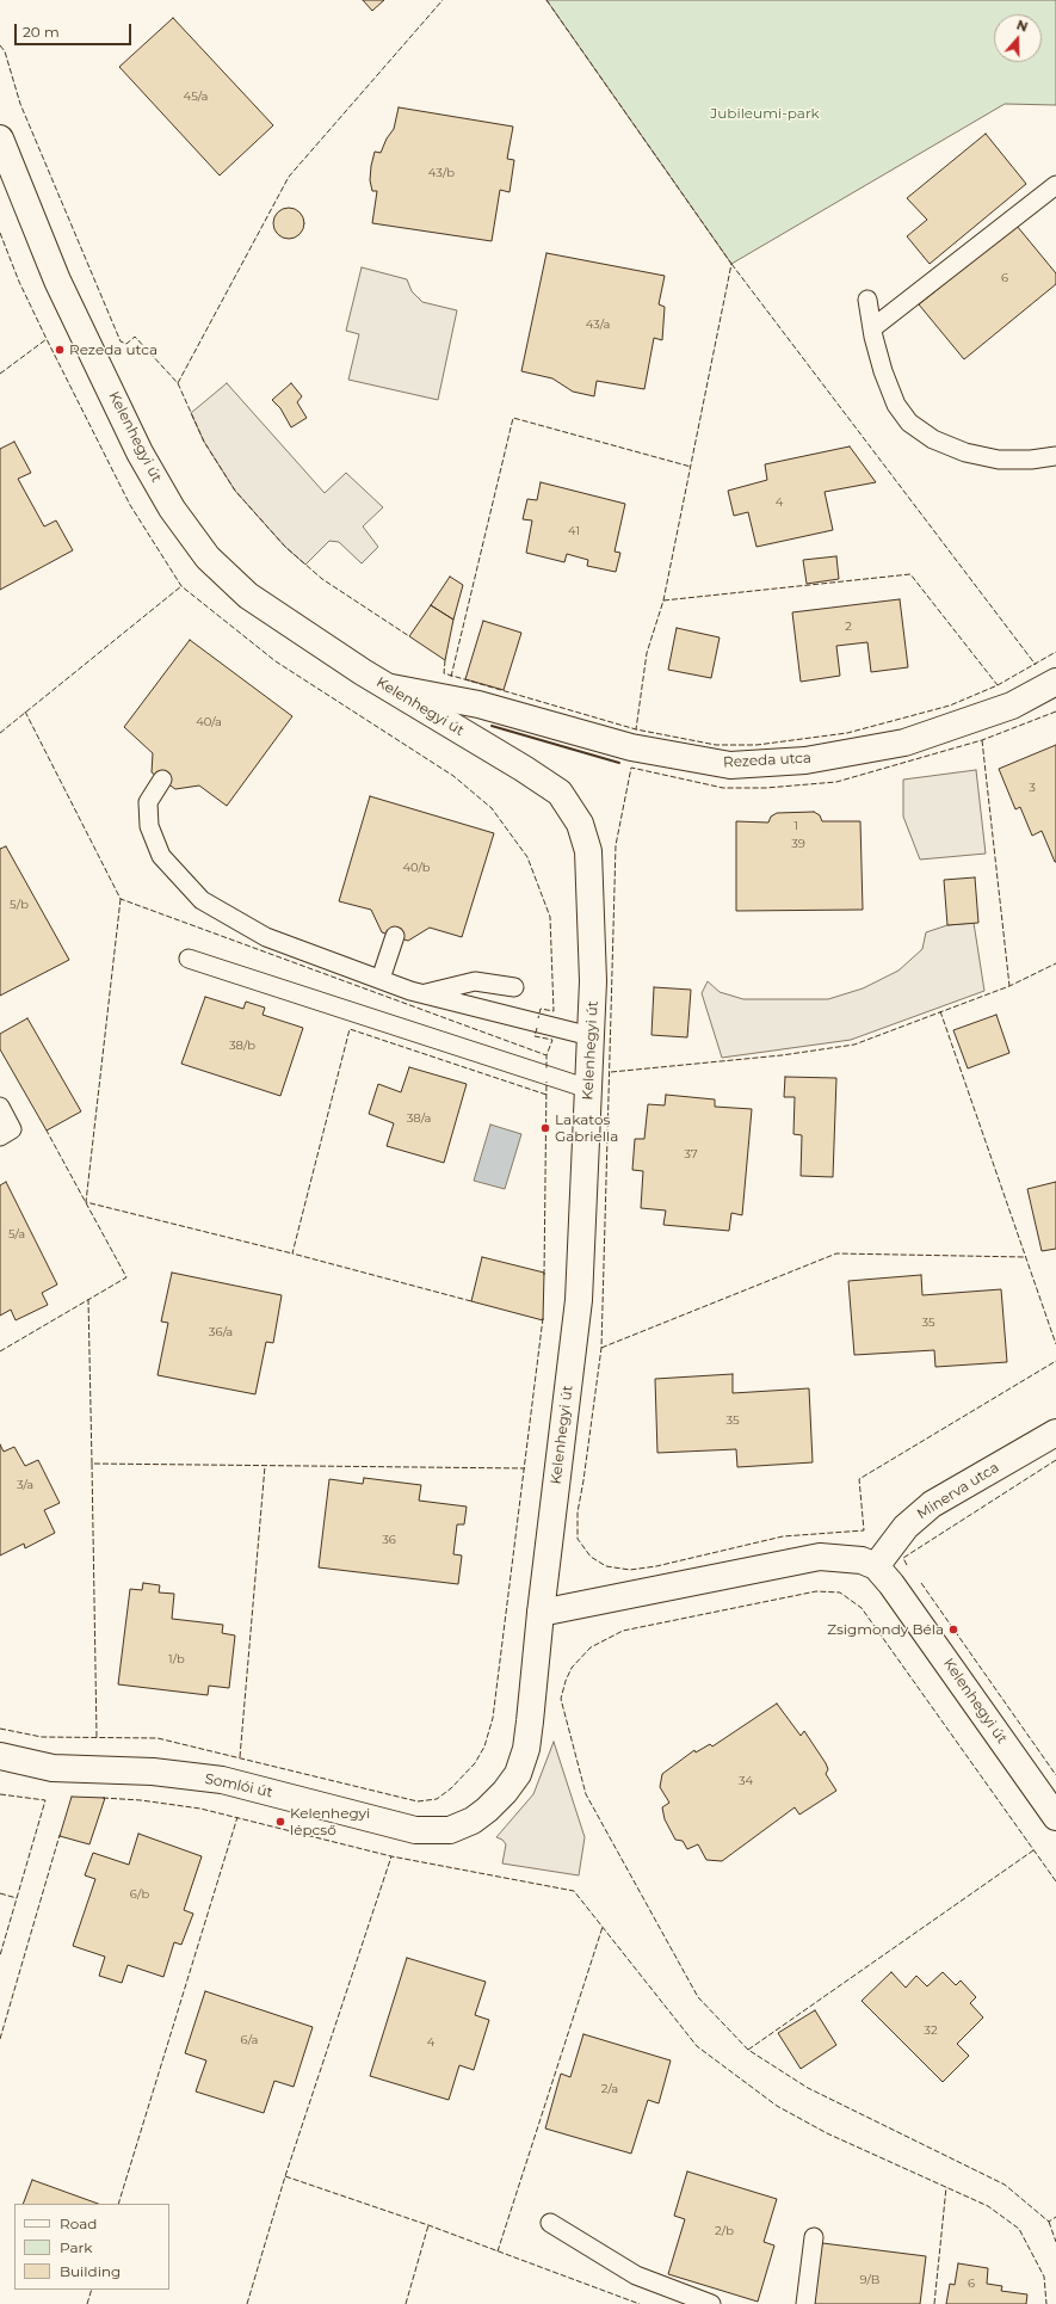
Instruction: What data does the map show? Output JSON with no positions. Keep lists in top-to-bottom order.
{
  "streets": {
    "street": [
      "Kelenhegyi út",
      "Rezeda utca",
      "Minerva utca",
      "Somlói út"
    ]
  },
  "crossings": [
    ["Kelenhegyi út", "Rezeda utca"],
    ["Kelenhegyi út", "Minerva utca"],
    ["Kelenhegyi út", "Somlói út"]
  ],
  "parks": ["Jubileumi-park"],
  "places": [
    "Rezeda utca",
    "Lakatos Gabriella",
    "Zsigmondy Béla",
    "Kelenhegyi lépcső"
  ],
  "house_numbers": [
    "45/a",
    "43/b",
    "6",
    "43/a",
    "4",
    "41",
    "2",
    "40/a",
    "3",
    "1",
    "39",
    "40/b",
    "5/b",
    "38/b",
    "38/a",
    "37",
    "5/a",
    "35",
    "36/a",
    "35",
    "3/a",
    "36",
    "1/b",
    "34",
    "6/b",
    "32",
    "6/a",
    "4",
    "2/a",
    "2/b",
    "9/B",
    "6"
  ],
  "legend": ["Road", "Park", "Building"],
  "scale_bar": "20 m",
  "north": "top"
}
